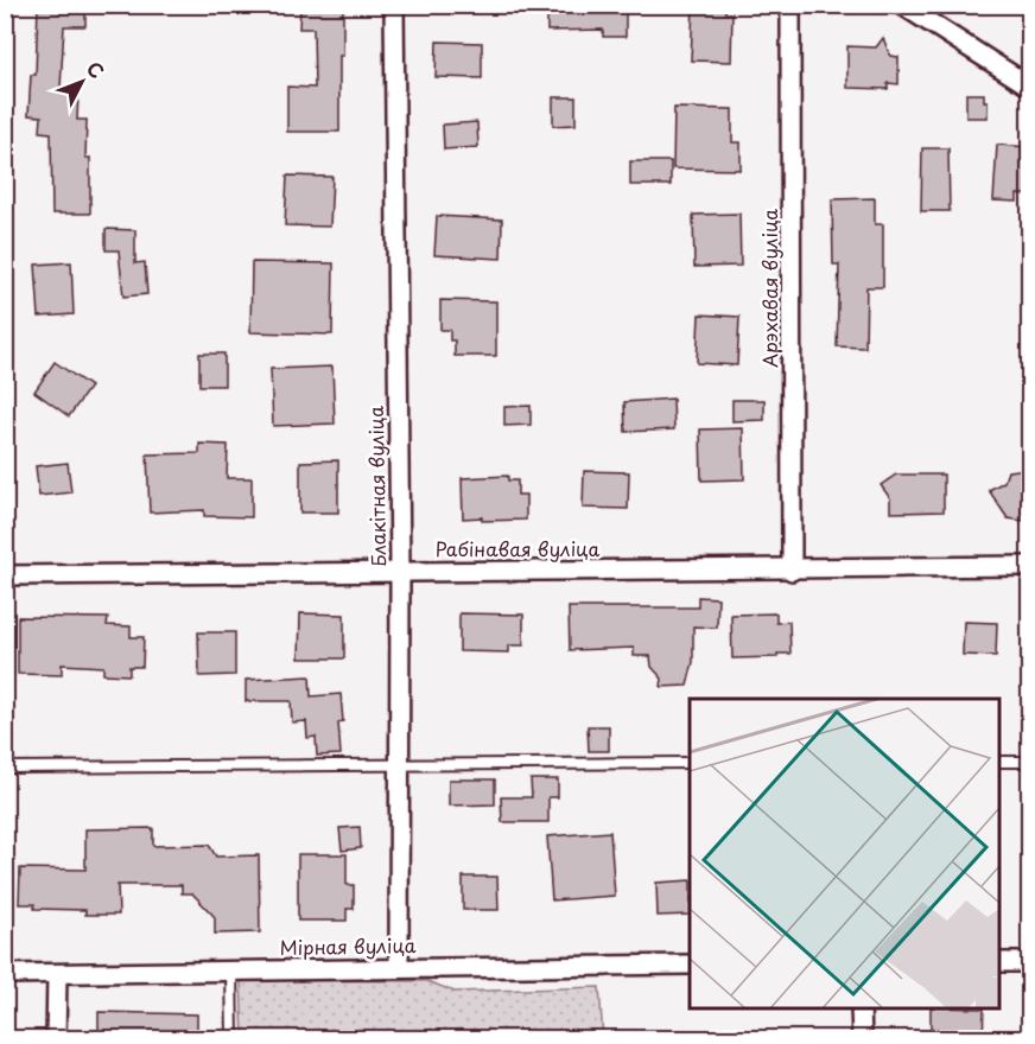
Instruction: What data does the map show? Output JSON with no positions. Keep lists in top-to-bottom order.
{
  "streets": {
    "street": [
      "Арэхавая вуліца",
      "Блакітная вуліца",
      "Рабінавая вуліца",
      "Мірная вуліца"
    ]
  },
  "crossings": [
    ["Арэхавая вуліца", "Рабінавая вуліца"],
    ["Блакітная вуліца", "Рабінавая вуліца"],
    ["Блакітная вуліца", "Мірная вуліца"]
  ],
  "north": "top right"
}
